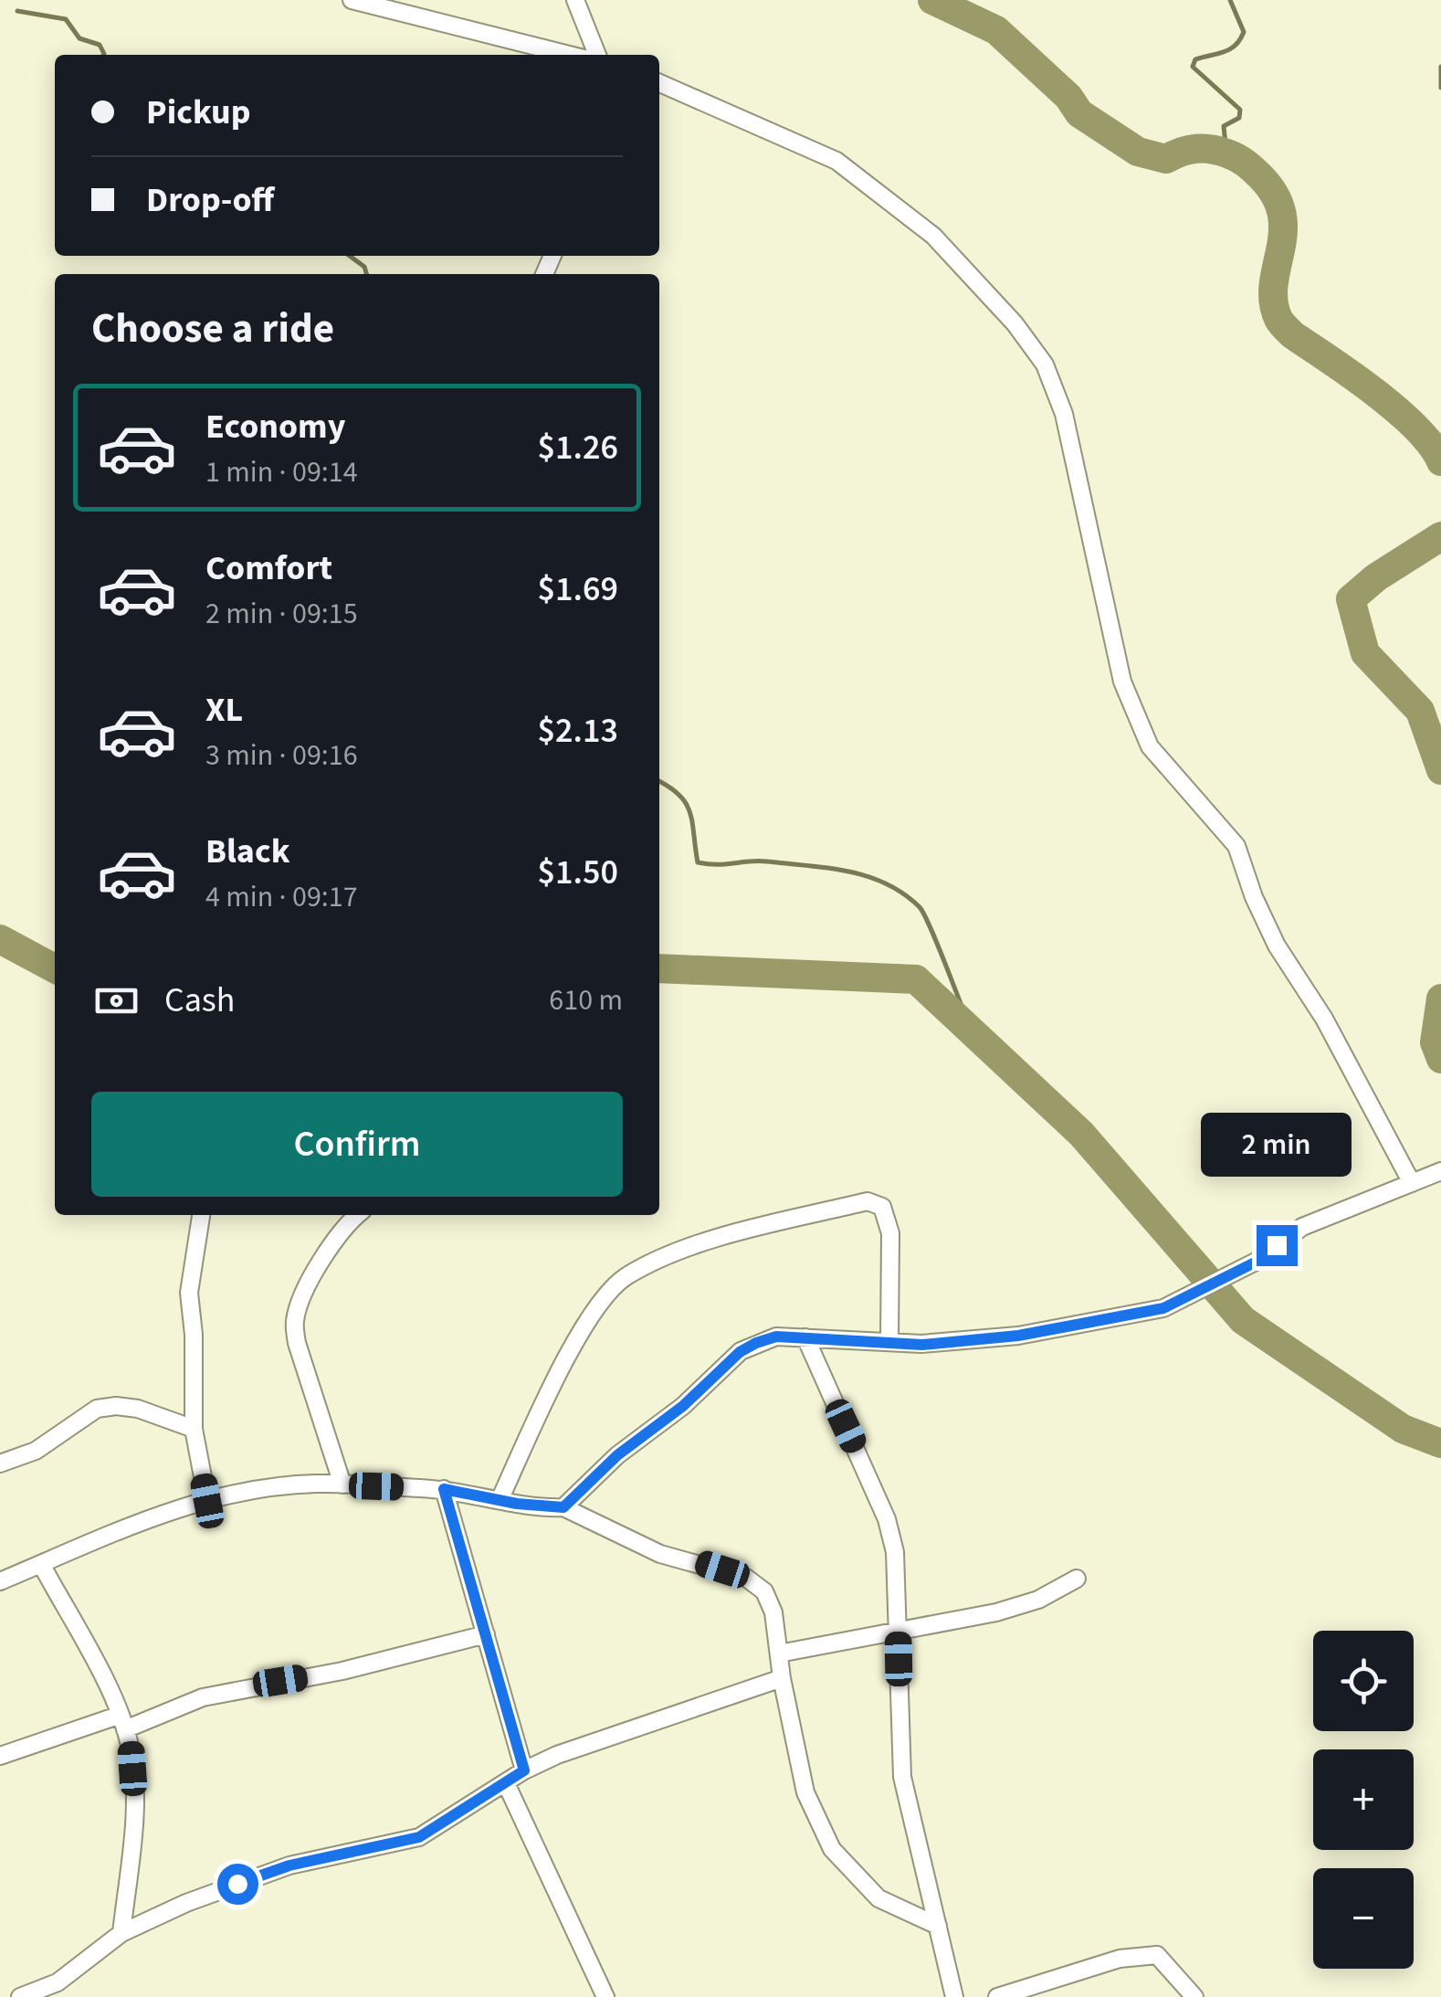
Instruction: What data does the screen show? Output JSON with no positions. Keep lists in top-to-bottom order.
{
  "page": {
    "banner": ["Pickup", "Drop-off"],
    "heading": "Choose a ride",
    "list": [
      {
        "name": "Economy",
        "note": "1 min · 09:14",
        "value": "$1.26"
      },
      {
        "name": "Comfort",
        "note": "2 min · 09:15",
        "value": "$1.69"
      },
      {
        "name": "XL",
        "note": "3 min · 09:16",
        "value": "$2.13"
      },
      {
        "name": "Black",
        "note": "4 min · 09:17",
        "value": "$1.50"
      }
    ],
    "pay": ["Cash", "610 m"],
    "buttons": "Confirm",
    "bubble": "2 min",
    "map_buttons": ["+", "−"]
  }
}
